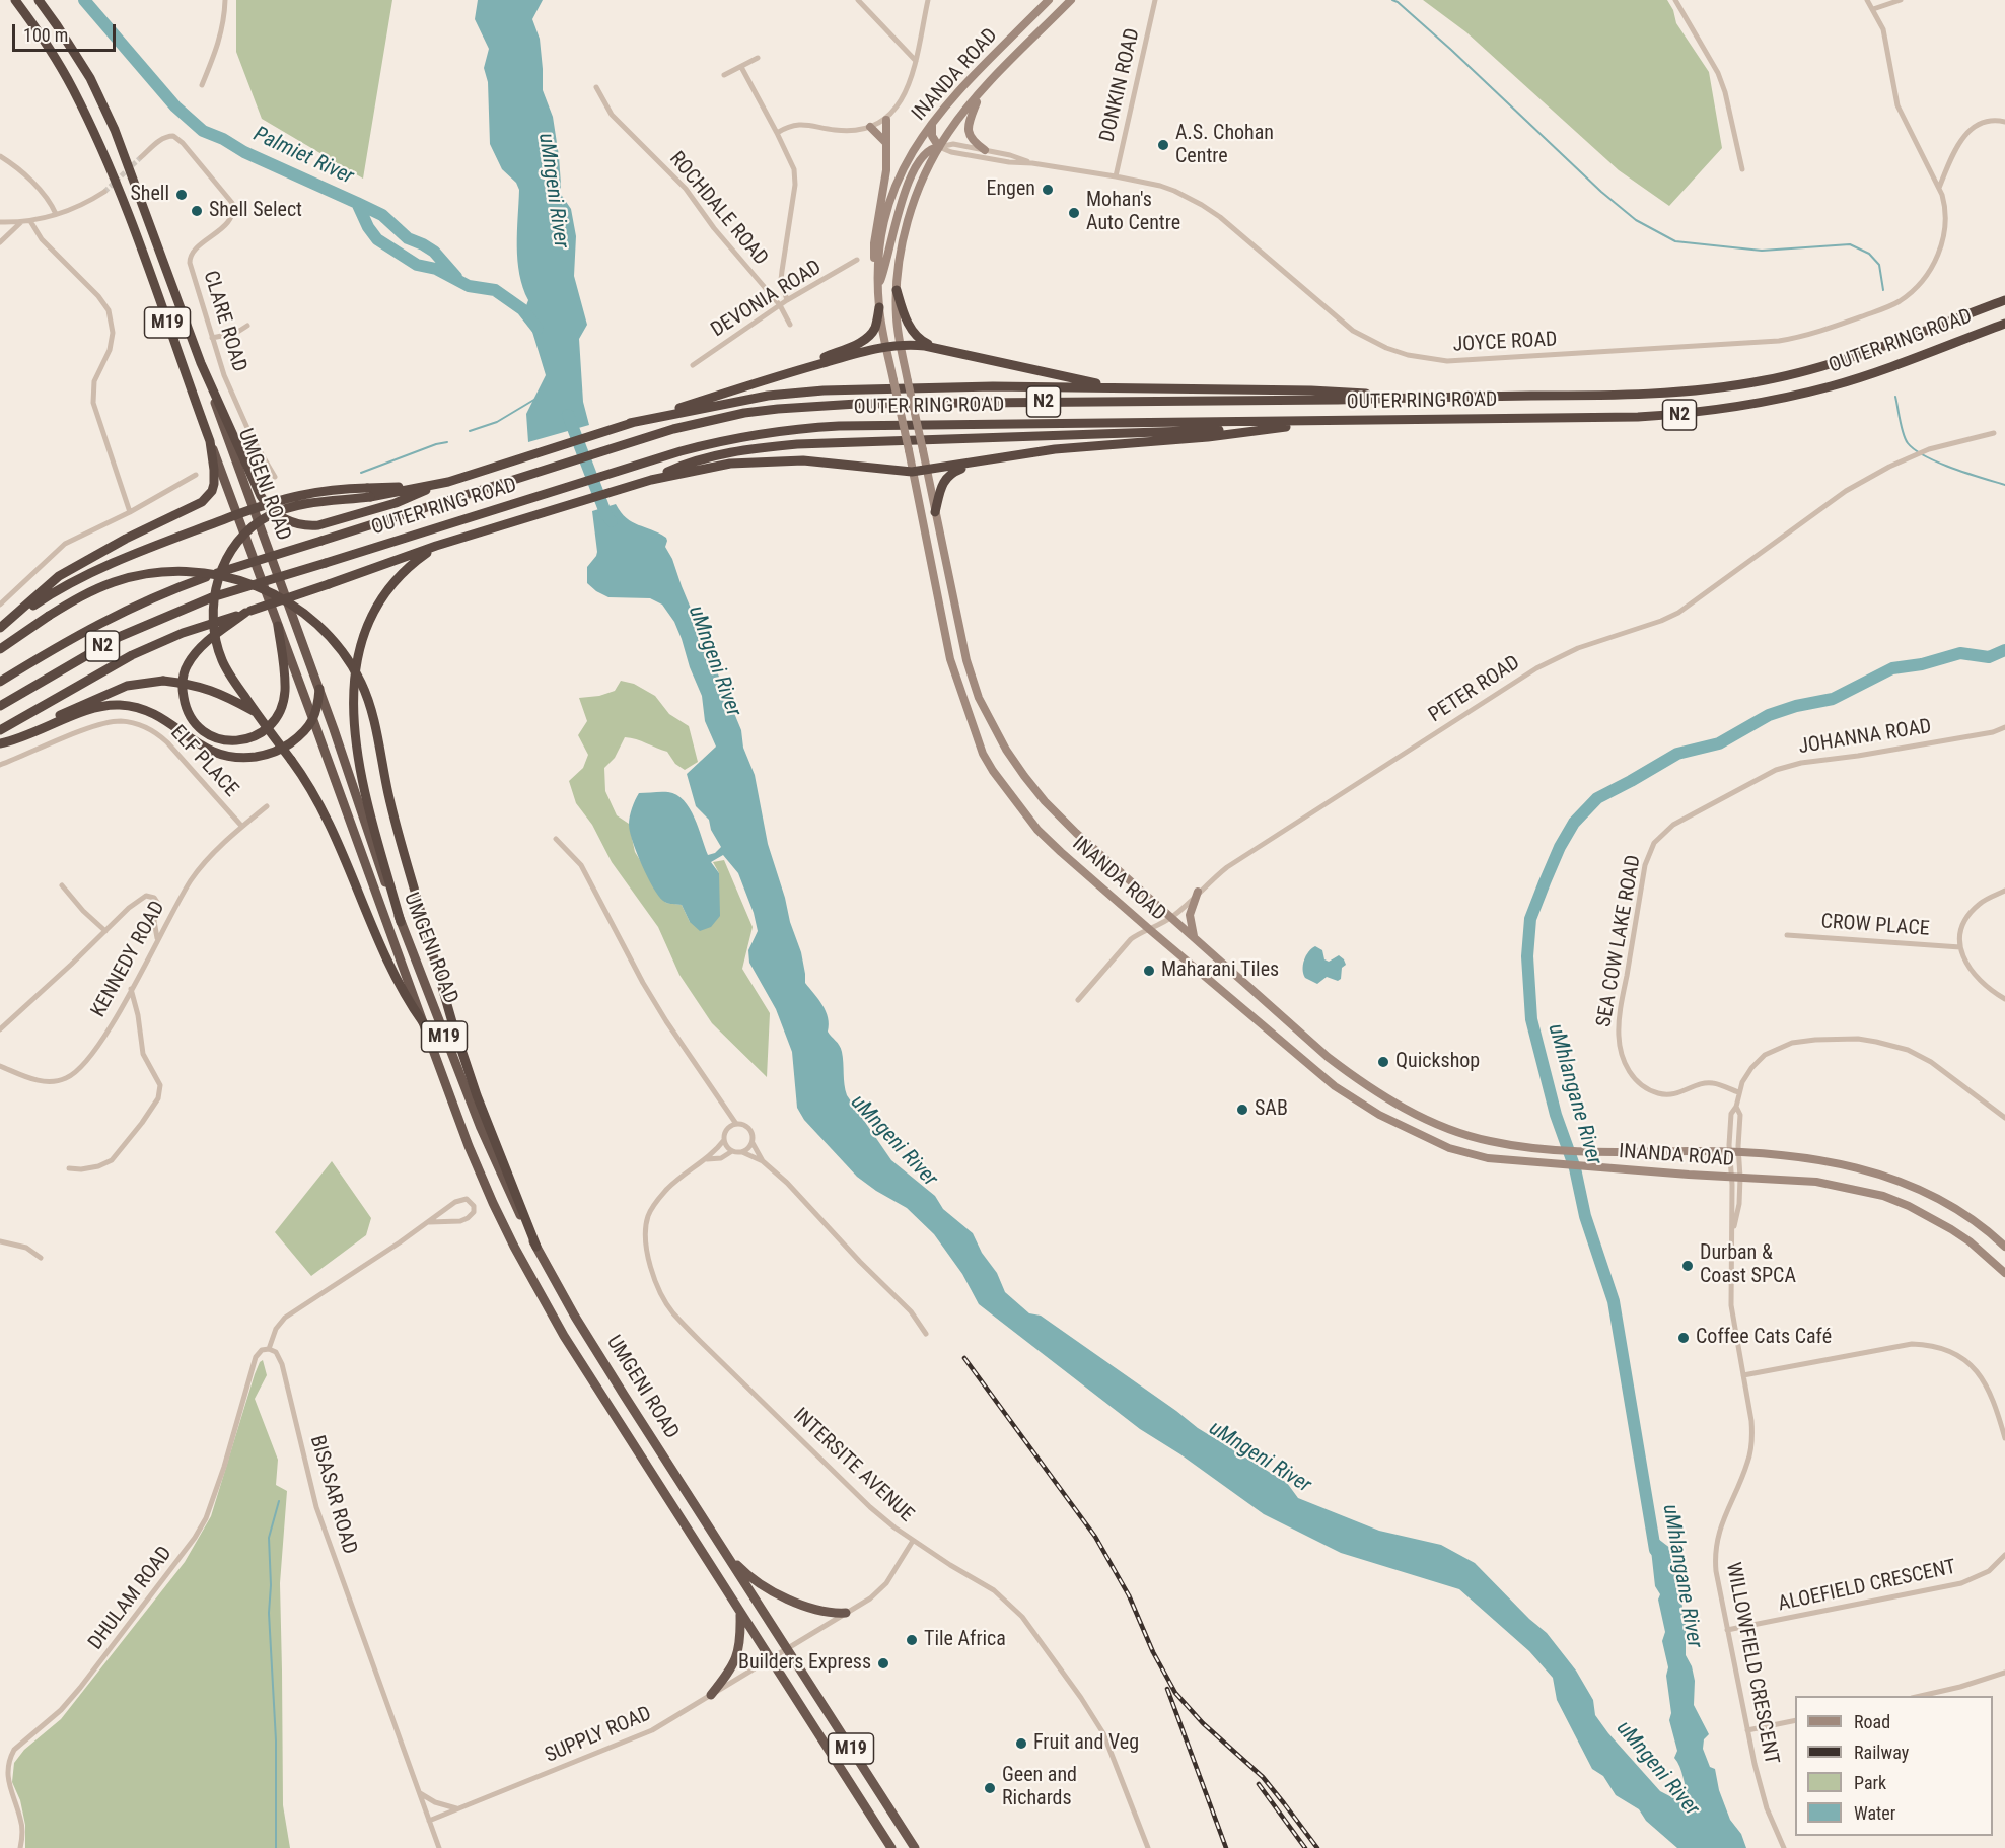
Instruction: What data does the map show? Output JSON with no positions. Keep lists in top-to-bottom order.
{
  "streets": {
    "highway": [
      "M19",
      "OUTER RING ROAD",
      "N2",
      "UMGENI ROAD"
    ],
    "main road": ["INANDA ROAD"],
    "street": [
      "DONKIN ROAD",
      "ROCHDALE ROAD",
      "DEVONIA ROAD",
      "CLARE ROAD",
      "JOYCE ROAD",
      "PETER ROAD",
      "JOHANNA ROAD",
      "ELF PLACE",
      "CROW PLACE",
      "SEA COW LAKE ROAD",
      "KENNEDY ROAD",
      "INTERSITE AVENUE",
      "BISASAR ROAD",
      "ALOEFIELD CRESCENT",
      "DHULAM ROAD",
      "WILLOWFIELD CRESCENT",
      "SUPPLY ROAD"
    ]
  },
  "crossings": [
    ["INANDA ROAD", "JOYCE ROAD"],
    ["INANDA ROAD", "PETER ROAD"],
    ["INANDA ROAD", "WILLOWFIELD CRESCENT"],
    ["DONKIN ROAD", "JOYCE ROAD"],
    ["ROCHDALE ROAD", "DEVONIA ROAD"],
    ["UMGENI ROAD", "SUPPLY ROAD"],
    ["JOHANNA ROAD", "SEA COW LAKE ROAD"],
    ["ELF PLACE", "KENNEDY ROAD"],
    ["SEA COW LAKE ROAD", "WILLOWFIELD CRESCENT"],
    ["INTERSITE AVENUE", "SUPPLY ROAD"],
    ["BISASAR ROAD", "DHULAM ROAD"],
    ["BISASAR ROAD", "SUPPLY ROAD"],
    ["ALOEFIELD CRESCENT", "WILLOWFIELD CRESCENT"]
  ],
  "water": ["Palmiet River", "uMngeni River", "uMhlangane River"],
  "places": [
    "A.S. Chohan Centre",
    "Engen",
    "Shell",
    "Shell Select",
    "Mohan's Auto Centre",
    "Maharani Tiles",
    "Quickshop",
    "SAB",
    "Durban & Coast SPCA",
    "Coffee Cats Café",
    "Tile Africa",
    "Builders Express",
    "Fruit and Veg",
    "Geen and Richards"
  ],
  "legend": [
    "Road",
    "Railway",
    "Park",
    "Water"
  ],
  "scale_bar": "100 m"
}
